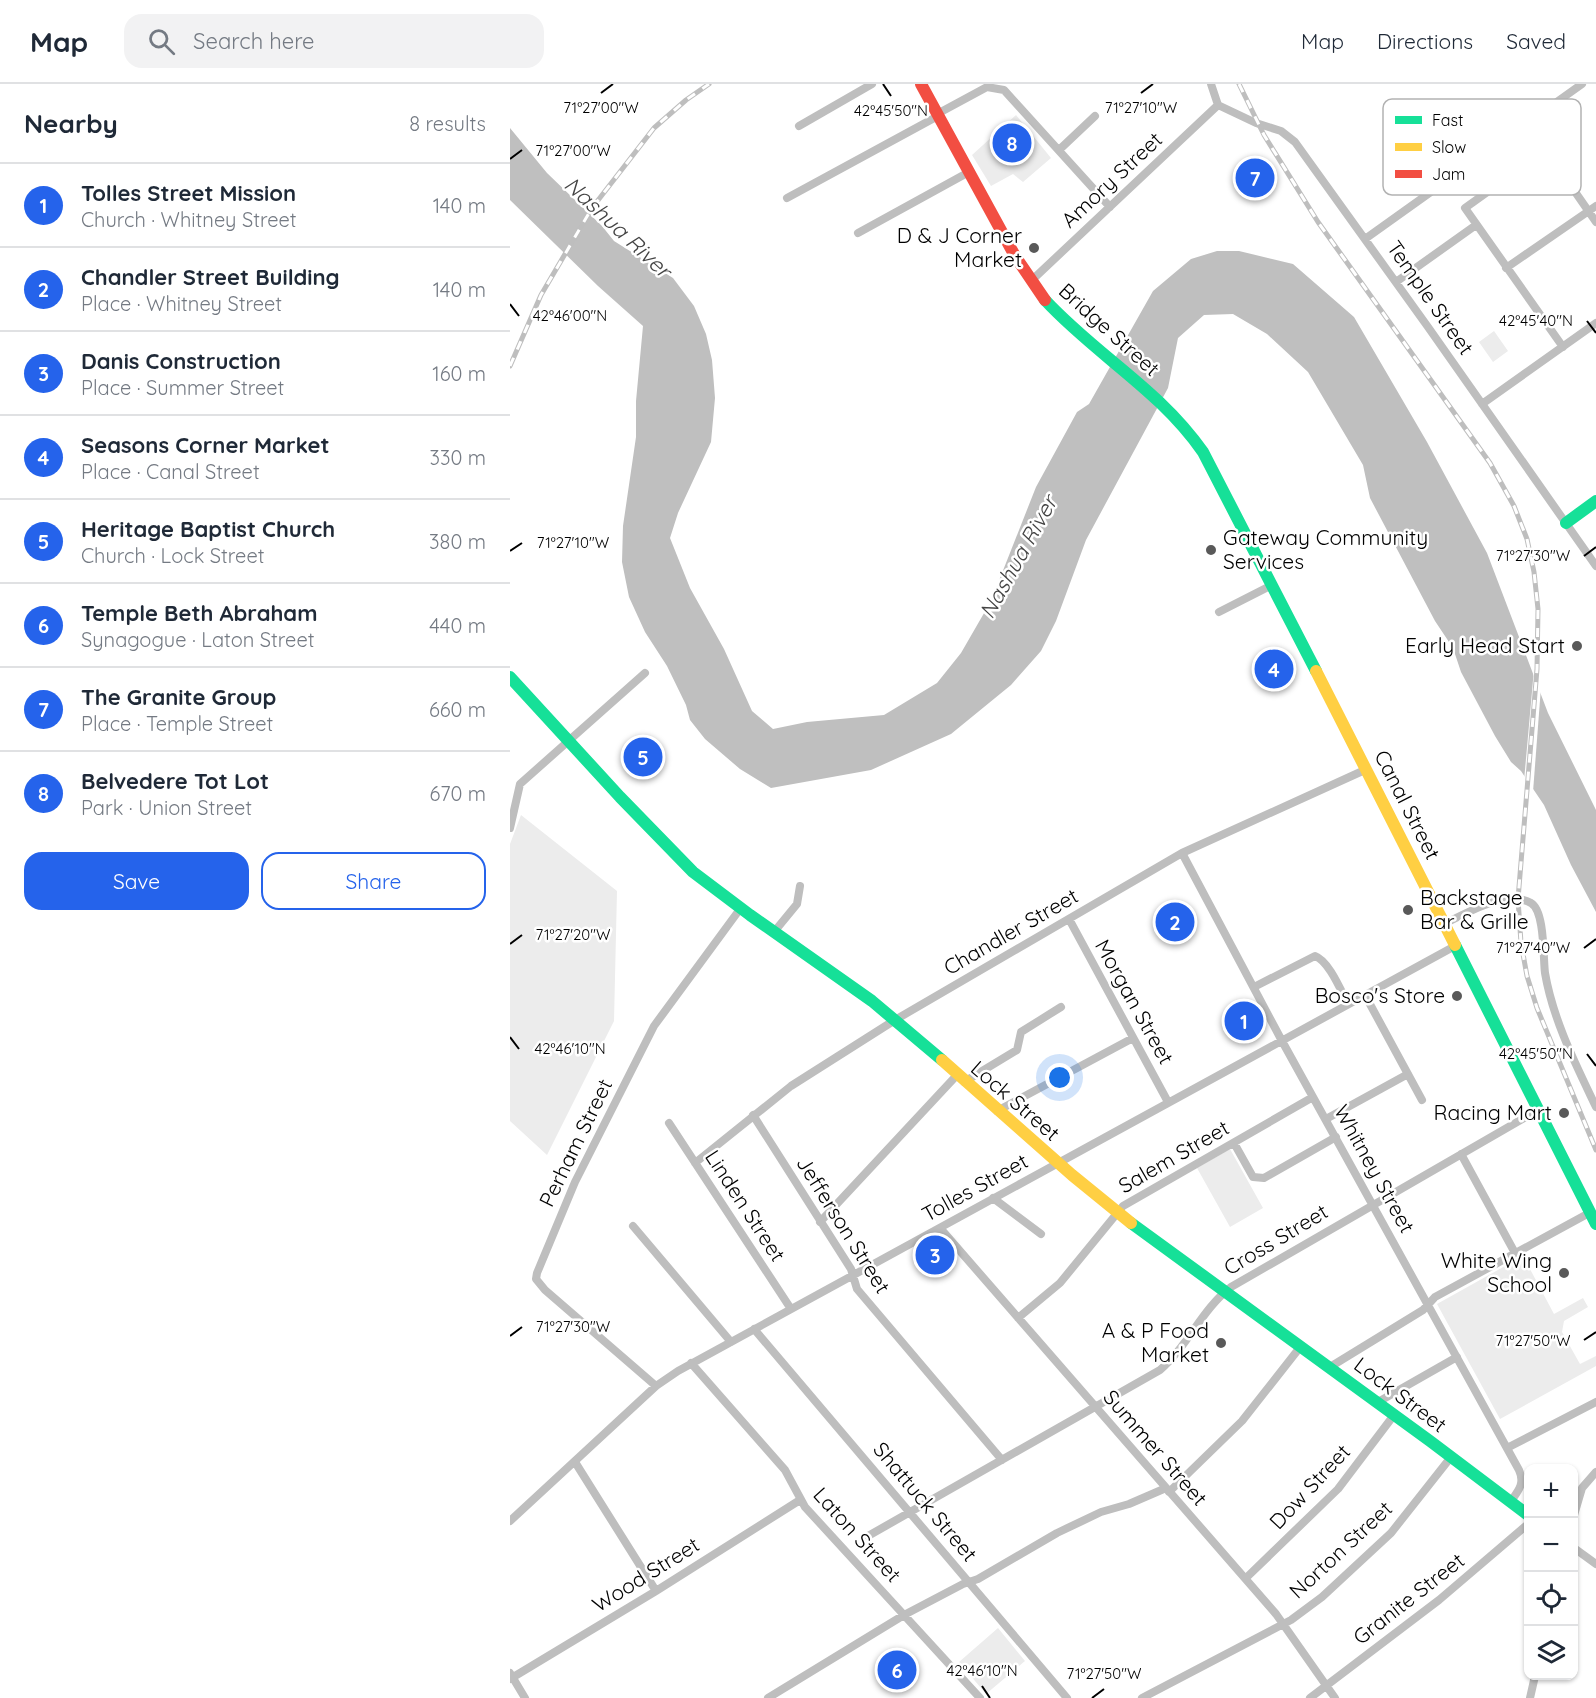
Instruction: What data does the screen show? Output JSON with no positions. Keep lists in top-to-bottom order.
{
  "streets": {
    "street": [
      "Amory Street",
      "Temple Street",
      "Bridge Street",
      "Canal Street",
      "Chandler Street",
      "Morgan Street",
      "Lock Street",
      "Perham Street",
      "Salem Street",
      "Whitney Street",
      "Tolles Street",
      "Linden Street",
      "Jefferson Street",
      "Cross Street",
      "Summer Street",
      "Dow Street",
      "Shattuck Street",
      "Laton Street",
      "Norton Street",
      "Wood Street",
      "Granite Street"
    ]
  },
  "crossings": [
    ["Amory Street", "Temple Street"],
    ["Amory Street", "Bridge Street"],
    ["Bridge Street", "Canal Street"],
    ["Canal Street", "Chandler Street"],
    ["Canal Street", "Tolles Street"],
    ["Canal Street", "Cross Street"],
    ["Chandler Street", "Morgan Street"],
    ["Chandler Street", "Lock Street"],
    ["Chandler Street", "Whitney Street"],
    ["Chandler Street", "Linden Street"],
    ["Chandler Street", "Jefferson Street"],
    ["Morgan Street", "Tolles Street"],
    ["Lock Street", "Perham Street"],
    ["Lock Street", "Salem Street"],
    ["Lock Street", "Whitney Street"],
    ["Lock Street", "Tolles Street"],
    ["Lock Street", "Cross Street"],
    ["Lock Street", "Dow Street"],
    ["Lock Street", "Norton Street"],
    ["Perham Street", "Tolles Street"],
    ["Salem Street", "Whitney Street"],
    ["Salem Street", "Summer Street"],
    ["Whitney Street", "Tolles Street"],
    ["Whitney Street", "Cross Street"],
    ["Tolles Street", "Linden Street"],
    ["Tolles Street", "Jefferson Street"],
    ["Tolles Street", "Summer Street"],
    ["Tolles Street", "Shattuck Street"],
    ["Tolles Street", "Laton Street"],
    ["Jefferson Street", "Cross Street"],
    ["Cross Street", "Summer Street"],
    ["Cross Street", "Shattuck Street"],
    ["Summer Street", "Dow Street"],
    ["Summer Street", "Norton Street"],
    ["Summer Street", "Granite Street"],
    ["Laton Street", "Wood Street"]
  ],
  "water": ["Nashua River"],
  "places": [
    "D & J Corner Market",
    "Gateway Community Services",
    "Early Head Start",
    "Backstage Bar & Grille",
    "Bosco's Store",
    "Racing Mart",
    "White Wing School",
    "A & P Food Market"
  ],
  "legend": ["Fast", "Slow", "Jam"],
  "page": {
    "header": "Map",
    "search": "Search here",
    "nav": ["Map", "Directions", "Saved"],
    "heading": ["Nearby", "8 results"],
    "pins": [
      "8",
      "7",
      "4",
      "5",
      "2",
      "1",
      "3",
      "6"
    ],
    "list": [
      {
        "mark": "1",
        "name": "Tolles Street Mission",
        "note": "Church · Whitney Street",
        "value": "140 m"
      },
      {
        "mark": "2",
        "name": "Chandler Street Building",
        "note": "Place · Whitney Street",
        "value": "140 m"
      },
      {
        "mark": "3",
        "name": "Danis Construction",
        "note": "Place · Summer Street",
        "value": "160 m"
      },
      {
        "mark": "4",
        "name": "Seasons Corner Market",
        "note": "Place · Canal Street",
        "value": "330 m"
      },
      {
        "mark": "5",
        "name": "Heritage Baptist Church",
        "note": "Church · Lock Street",
        "value": "380 m"
      },
      {
        "mark": "6",
        "name": "Temple Beth Abraham",
        "note": "Synagogue · Laton Street",
        "value": "440 m"
      },
      {
        "mark": "7",
        "name": "The Granite Group",
        "note": "Place · Temple Street",
        "value": "660 m"
      },
      {
        "mark": "8",
        "name": "Belvedere Tot Lot",
        "note": "Park · Union Street",
        "value": "670 m"
      }
    ],
    "buttons": ["Save", "Share"],
    "map_buttons": ["+", "−"]
  },
  "coordinates": [
    "71°27'00\"W",
    "71°27'10\"W",
    "42°45'50\"N",
    "42°46'00\"N",
    "42°45'40\"N",
    "71°27'30\"W",
    "71°27'20\"W",
    "71°27'40\"W",
    "42°46'10\"N",
    "71°27'50\"W"
  ]
}
